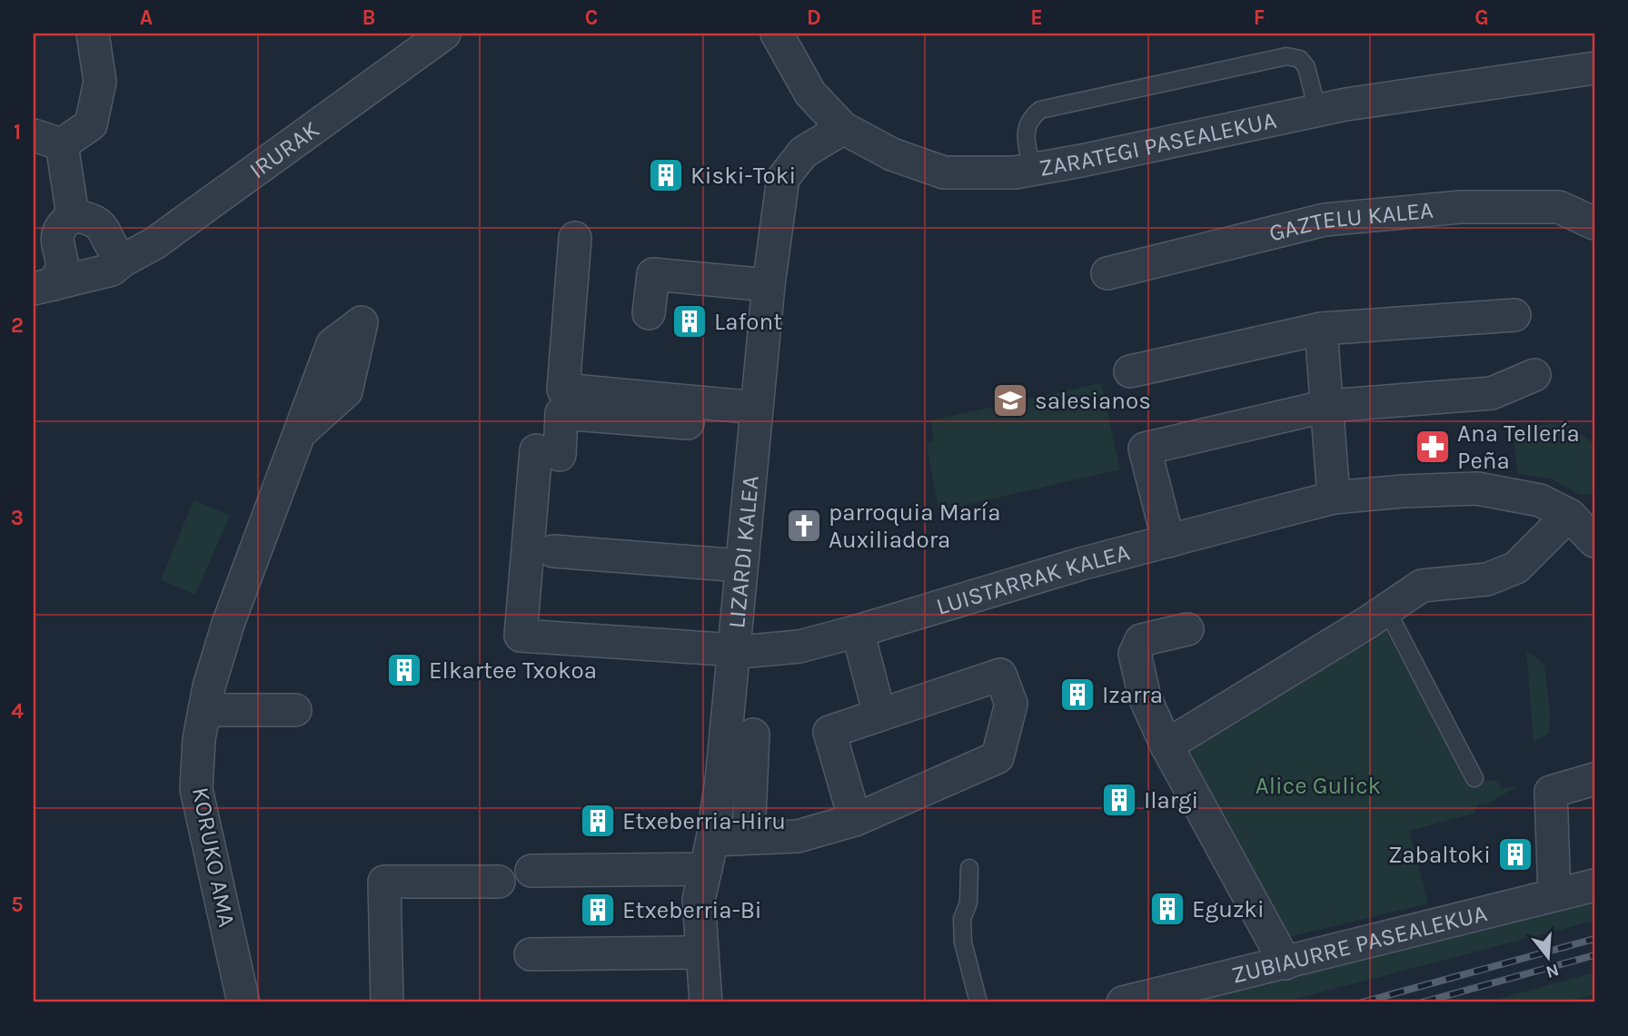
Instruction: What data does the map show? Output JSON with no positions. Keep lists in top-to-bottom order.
{
  "streets": {
    "street": [
      "ZARATEGI PASEALEKUA",
      "IRURAK",
      "GAZTELU KALEA",
      "LIZARDI KALEA",
      "LUISTARRAK KALEA",
      "KORUKO AMA",
      "ZUBIAURRE PASEALEKUA"
    ]
  },
  "crossings": [
    ["ZARATEGI PASEALEKUA", "LIZARDI KALEA"],
    ["LIZARDI KALEA", "LUISTARRAK KALEA"]
  ],
  "parks": ["Alice Gulick"],
  "places": {
    "building": [
      "Kiski-Toki",
      "Lafont",
      "Elkartee Txokoa",
      "Izarra",
      "Ilargi",
      "Etxeberria-Hiru",
      "Zabaltoki",
      "Eguzki",
      "Etxeberria-Bi"
    ],
    "school or university": ["salesianos"],
    "pharmacy": ["Ana Tellería Peña"],
    "church": ["parroquia María Auxiliadora"]
  },
  "north": "bottom",
  "grid": {
    "columns": [
      "A",
      "B",
      "C",
      "D",
      "E",
      "F",
      "G"
    ],
    "rows": [
      "1",
      "2",
      "3",
      "4",
      "5"
    ]
  }
}
